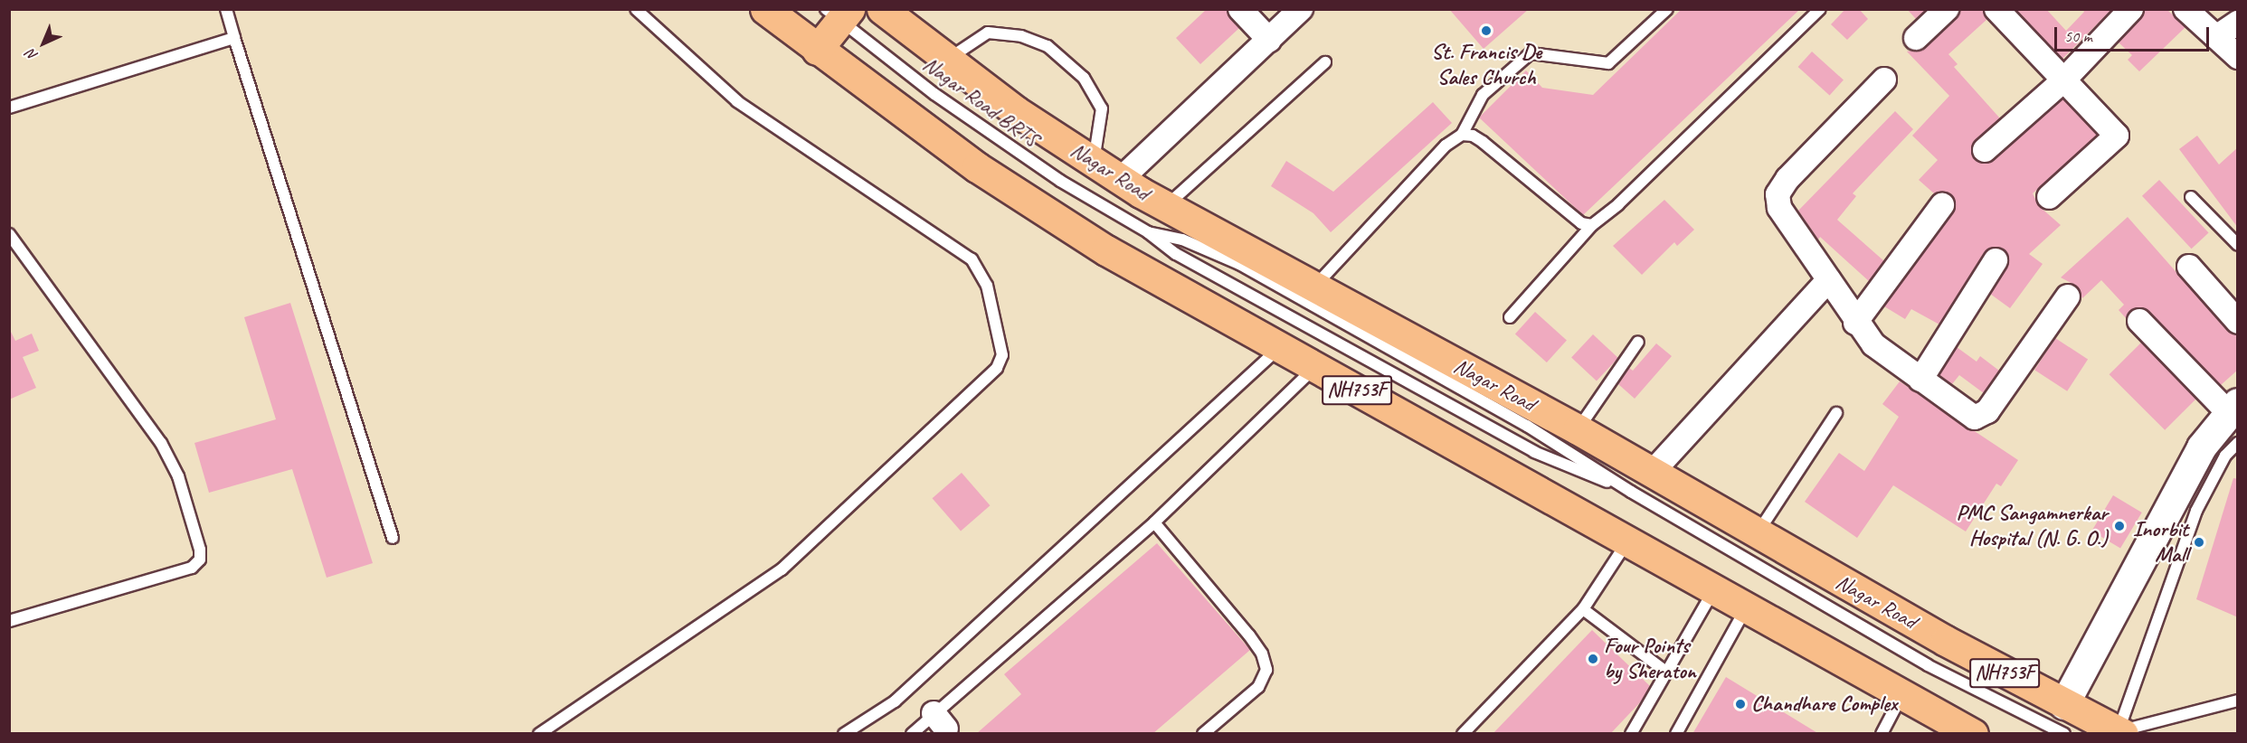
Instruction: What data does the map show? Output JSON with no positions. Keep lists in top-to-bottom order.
{
  "streets": {
    "highway": ["Nagar Road", "NH753F"],
    "lane": ["Nagar Road BRTS"]
  },
  "places": [
    "St. Francis De Sales Church",
    "PMC Sangamnerkar Hospital (N. G. O.)",
    "Inorbit Mall",
    "Four Points by Sheraton",
    "Chandhare Complex"
  ],
  "scale_bar": "50 m",
  "north": "bottom left"
}
